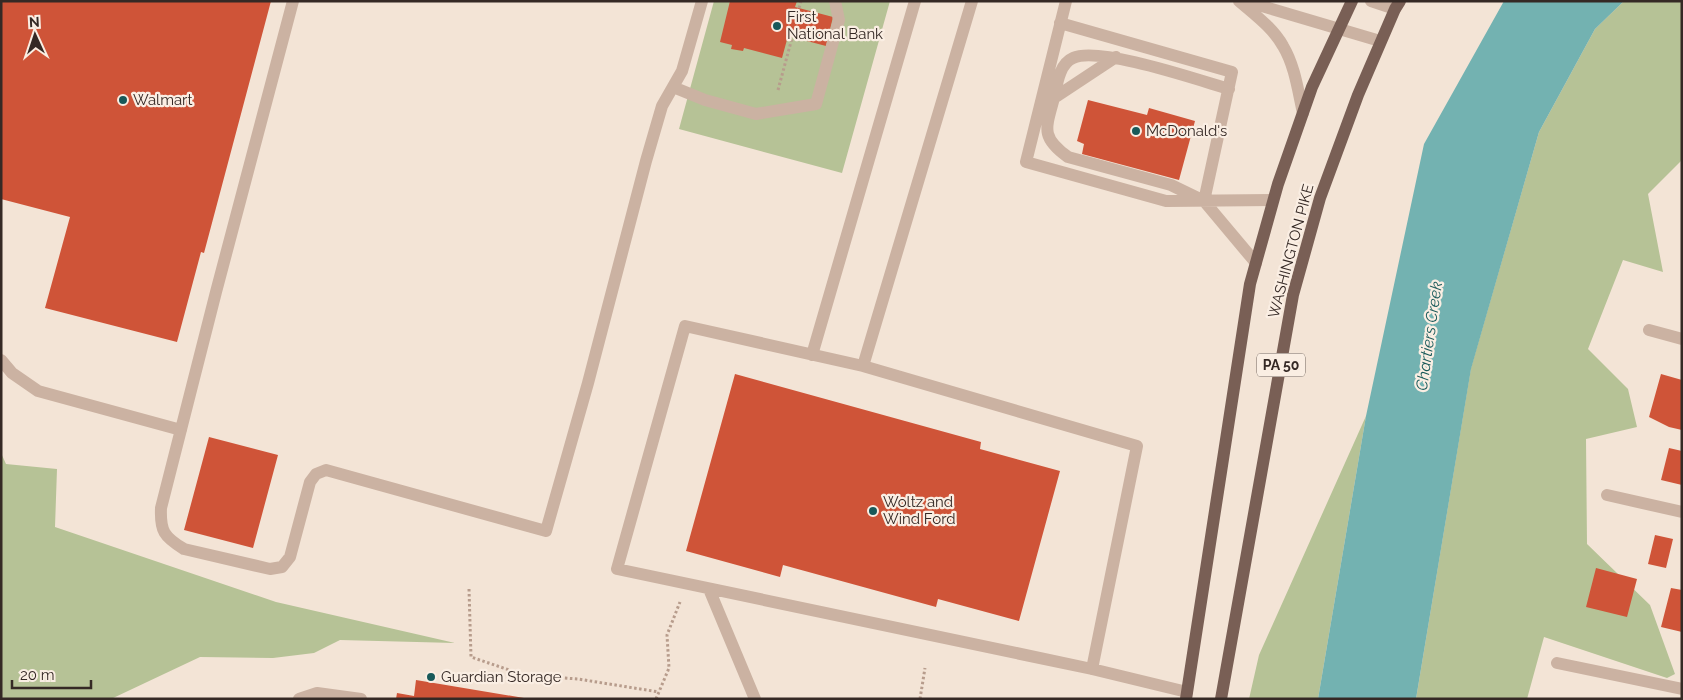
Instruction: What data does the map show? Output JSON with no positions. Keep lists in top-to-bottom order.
{
  "streets": {
    "main road": ["WASHINGTON PIKE", "PA 50"]
  },
  "water": ["Chartiers Creek"],
  "places": [
    "First National Bank",
    "Walmart",
    "McDonald's",
    "Woltz and Wind Ford",
    "Guardian Storage"
  ],
  "scale_bar": "20 m",
  "north": "top"
}
